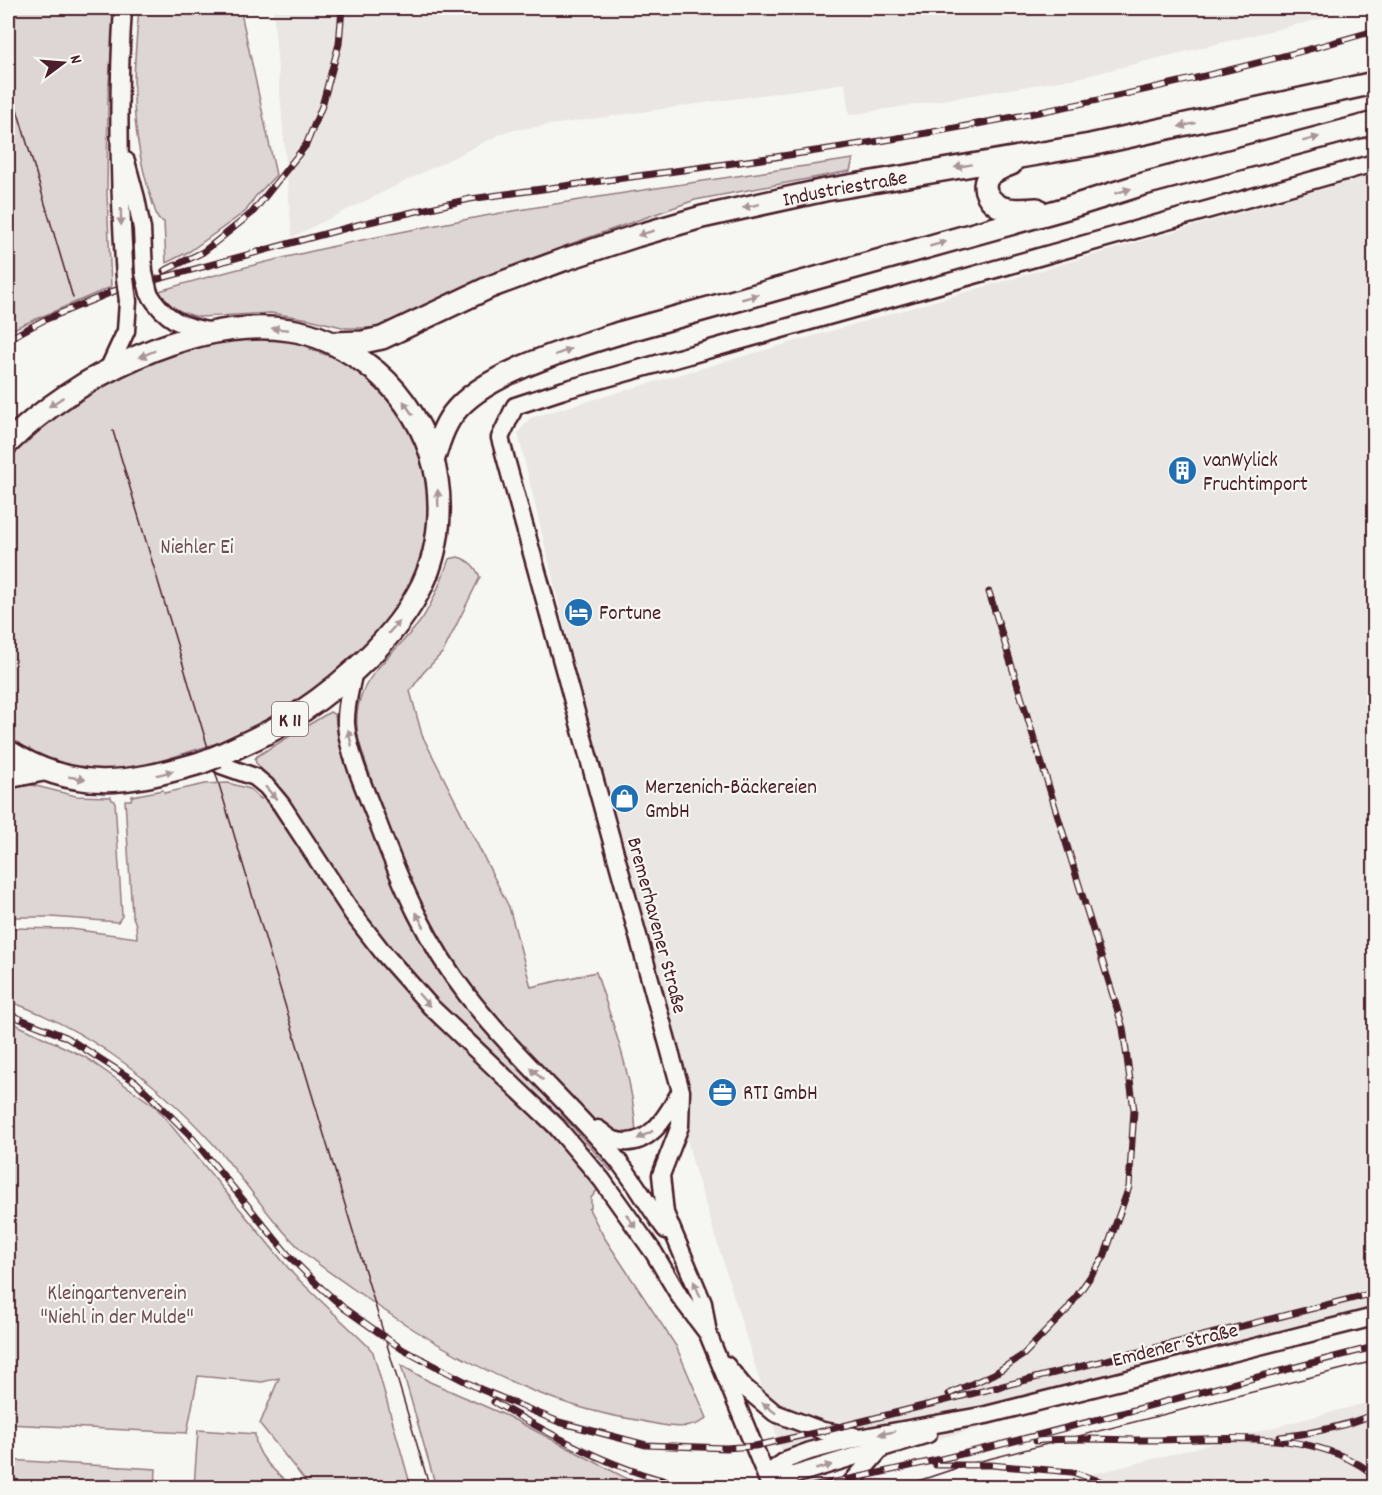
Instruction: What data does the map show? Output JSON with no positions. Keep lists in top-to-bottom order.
{
  "streets": {
    "highway": ["Industriestraße", "K 11"],
    "street": ["Bremerhavener Straße", "Emdener Straße"]
  },
  "crossings": [
    ["Industriestraße", "K 11"],
    ["K 11", "Bremerhavener Straße"],
    ["Bremerhavener Straße", "Emdener Straße"]
  ],
  "parks": ["Niehler Ei", "Kleingartenverein \"Niehl in der Mulde\""],
  "places": {
    "building": ["vanWylick Fruchtimport"],
    "hotel": ["Fortune"],
    "shop": ["Merzenich-Bäckereien GmbH"],
    "office": ["RTI GmbH"]
  },
  "north": "right"
}
